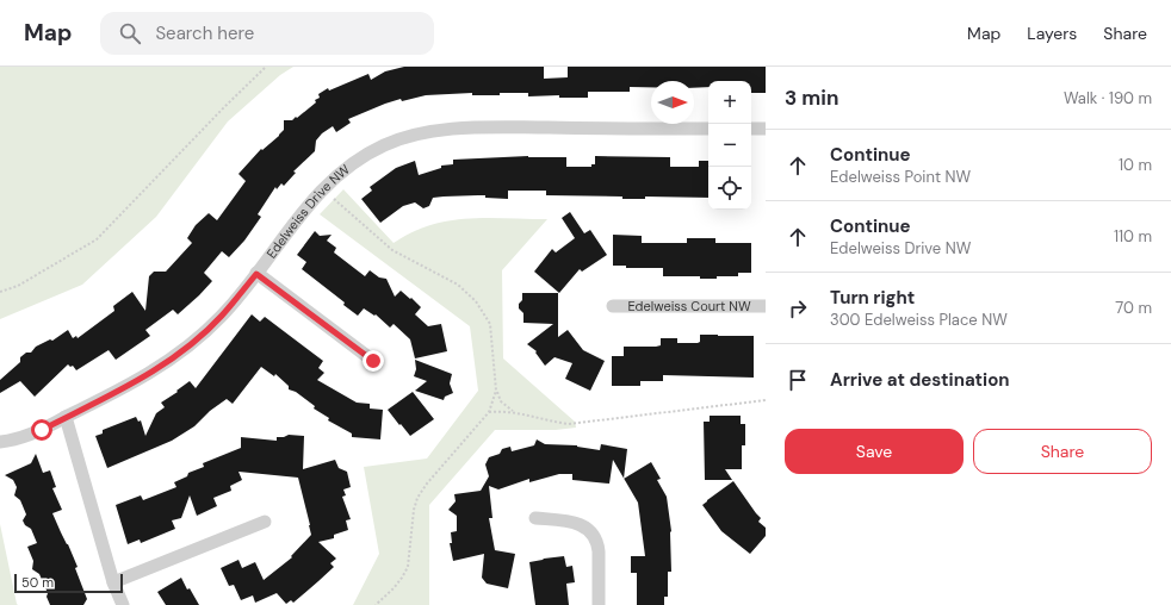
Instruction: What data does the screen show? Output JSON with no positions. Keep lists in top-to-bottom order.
{
  "streets": {
    "street": ["Edelweiss Drive NW", "Edelweiss Court NW"]
  },
  "scale_bar": "50 m",
  "north": "right",
  "page": {
    "header": "Map",
    "search": "Search here",
    "nav": ["Map", "Layers", "Share"],
    "heading": ["3 min", "Walk · 190 m"],
    "map_buttons": ["+", "−"],
    "list": [
      ["Continue", "Edelweiss Point NW", "10 m"],
      ["Continue", "Edelweiss Drive NW", "110 m"],
      ["Turn right", "300 Edelweiss Place NW", "70 m"],
      "Arrive at destination"
    ],
    "buttons": ["Save", "Share"],
    "scale": "50 m"
  }
}
